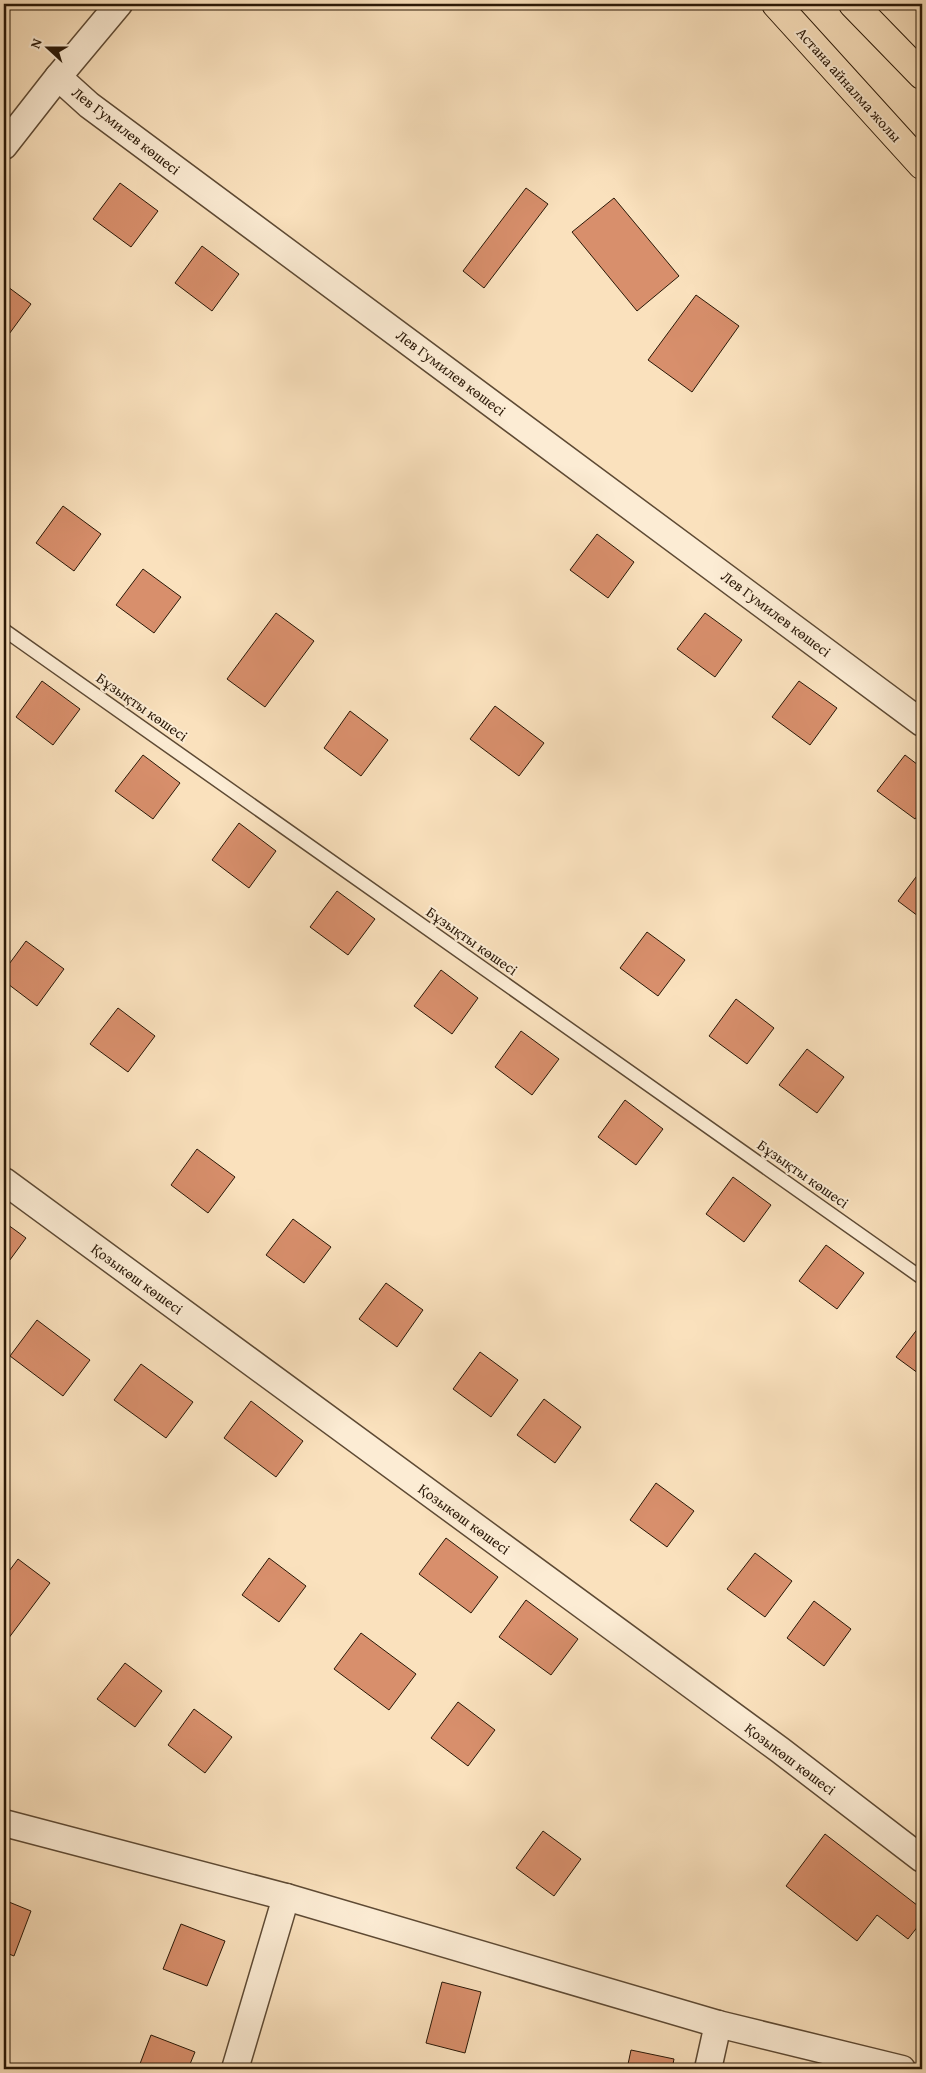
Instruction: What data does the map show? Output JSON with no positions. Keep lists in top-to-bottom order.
{
  "streets": {
    "highway": ["Астана айналма жолы"],
    "street": ["Лев Гумилев көшесі", "Қозыкөш көшесі"],
    "lane": ["Бұзықты көшесі"]
  },
  "north": "left"
}
